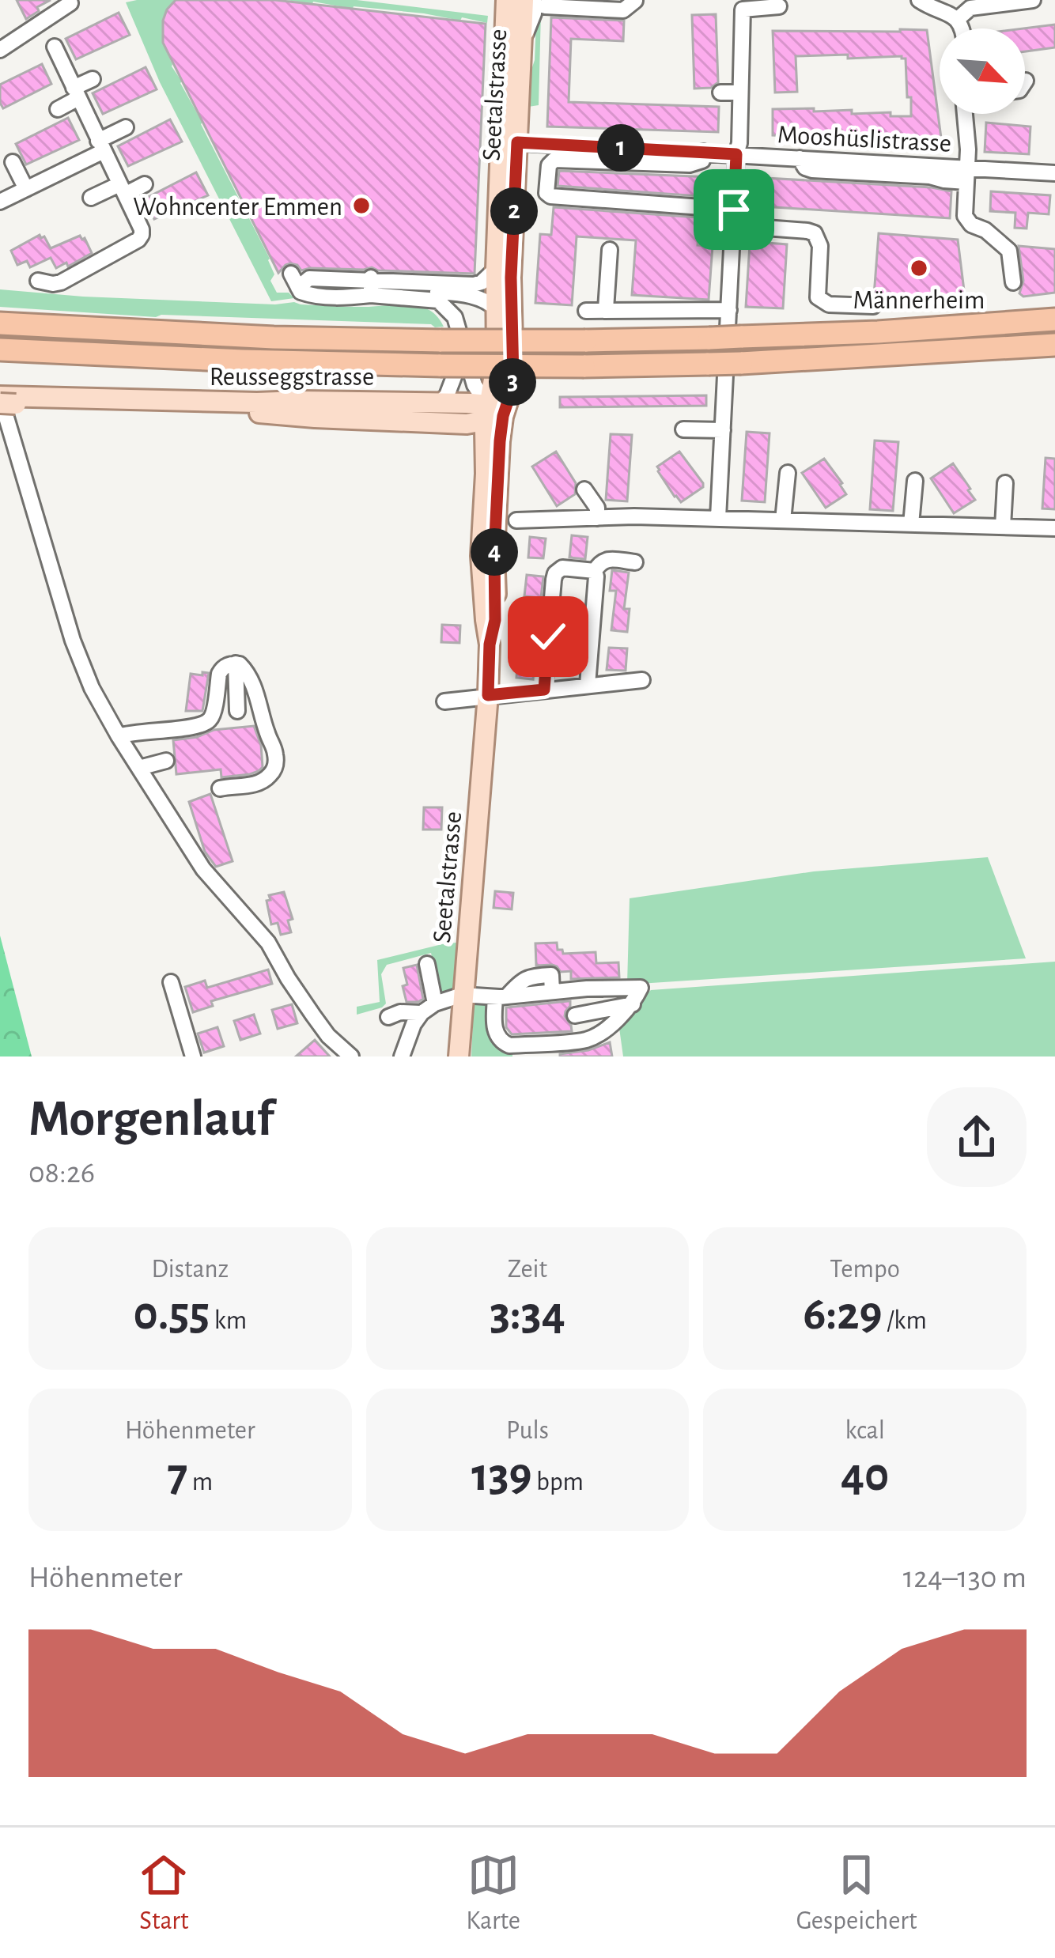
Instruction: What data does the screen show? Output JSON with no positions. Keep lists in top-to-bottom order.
{
  "streets": {
    "main road": ["Seetalstrasse", "Reusseggstrasse"],
    "street": ["Mooshüslistrasse"]
  },
  "crossings": [
    ["Seetalstrasse", "Mooshüslistrasse"],
    ["Seetalstrasse", "Reusseggstrasse"]
  ],
  "places": ["Wohncenter Emmen", "Männerheim"],
  "north": "bottom right",
  "page": {
    "pins": [
      "1",
      "2",
      "3",
      "4"
    ],
    "heading": ["Morgenlauf", "08:26"],
    "stats": [
      ["Distanz", "0.55 km"],
      ["Zeit", "3:34"],
      ["Tempo", "6:29 /km"],
      ["Höhenmeter", "7 m"],
      ["Puls", "139 bpm"],
      ["kcal", "40"]
    ],
    "chart": ["Höhenmeter", "124–130 m"],
    "tabs": ["Start", "Karte", "Gespeichert"]
  }
}
